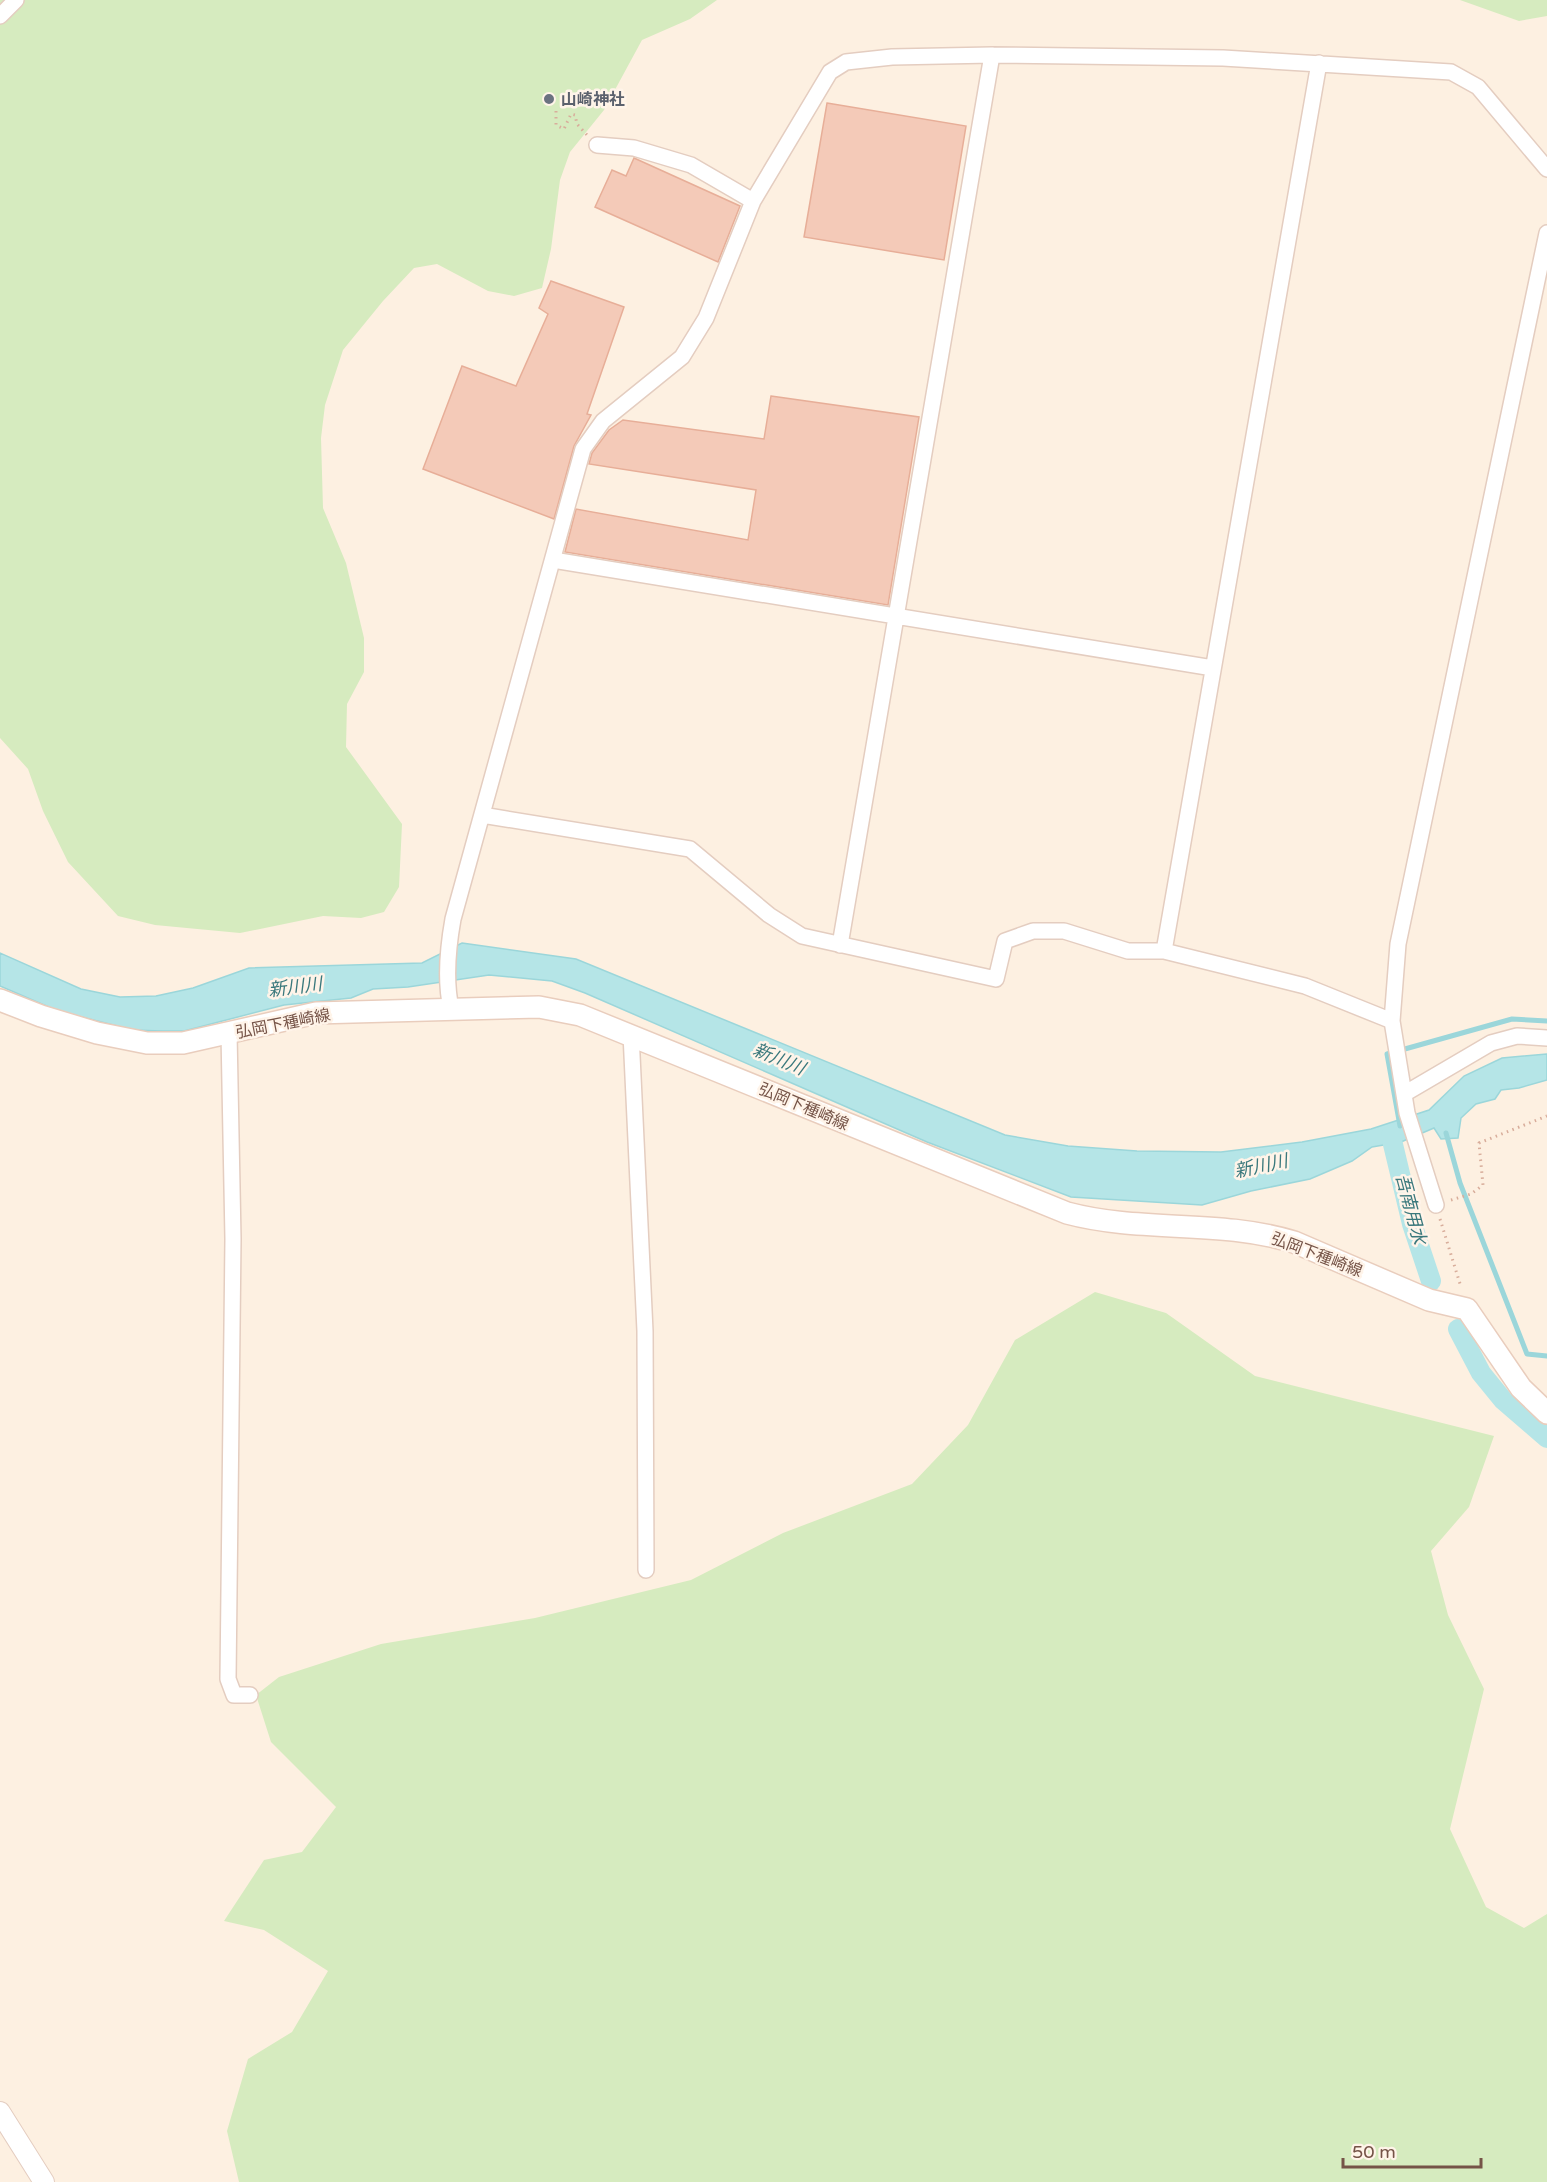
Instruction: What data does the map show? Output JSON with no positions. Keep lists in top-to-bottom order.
{
  "streets": {
    "main road": ["弘岡下種崎線"]
  },
  "water": ["新川川", "吾南用水"],
  "places": ["山崎神社"],
  "scale_bar": "50 m"
}
